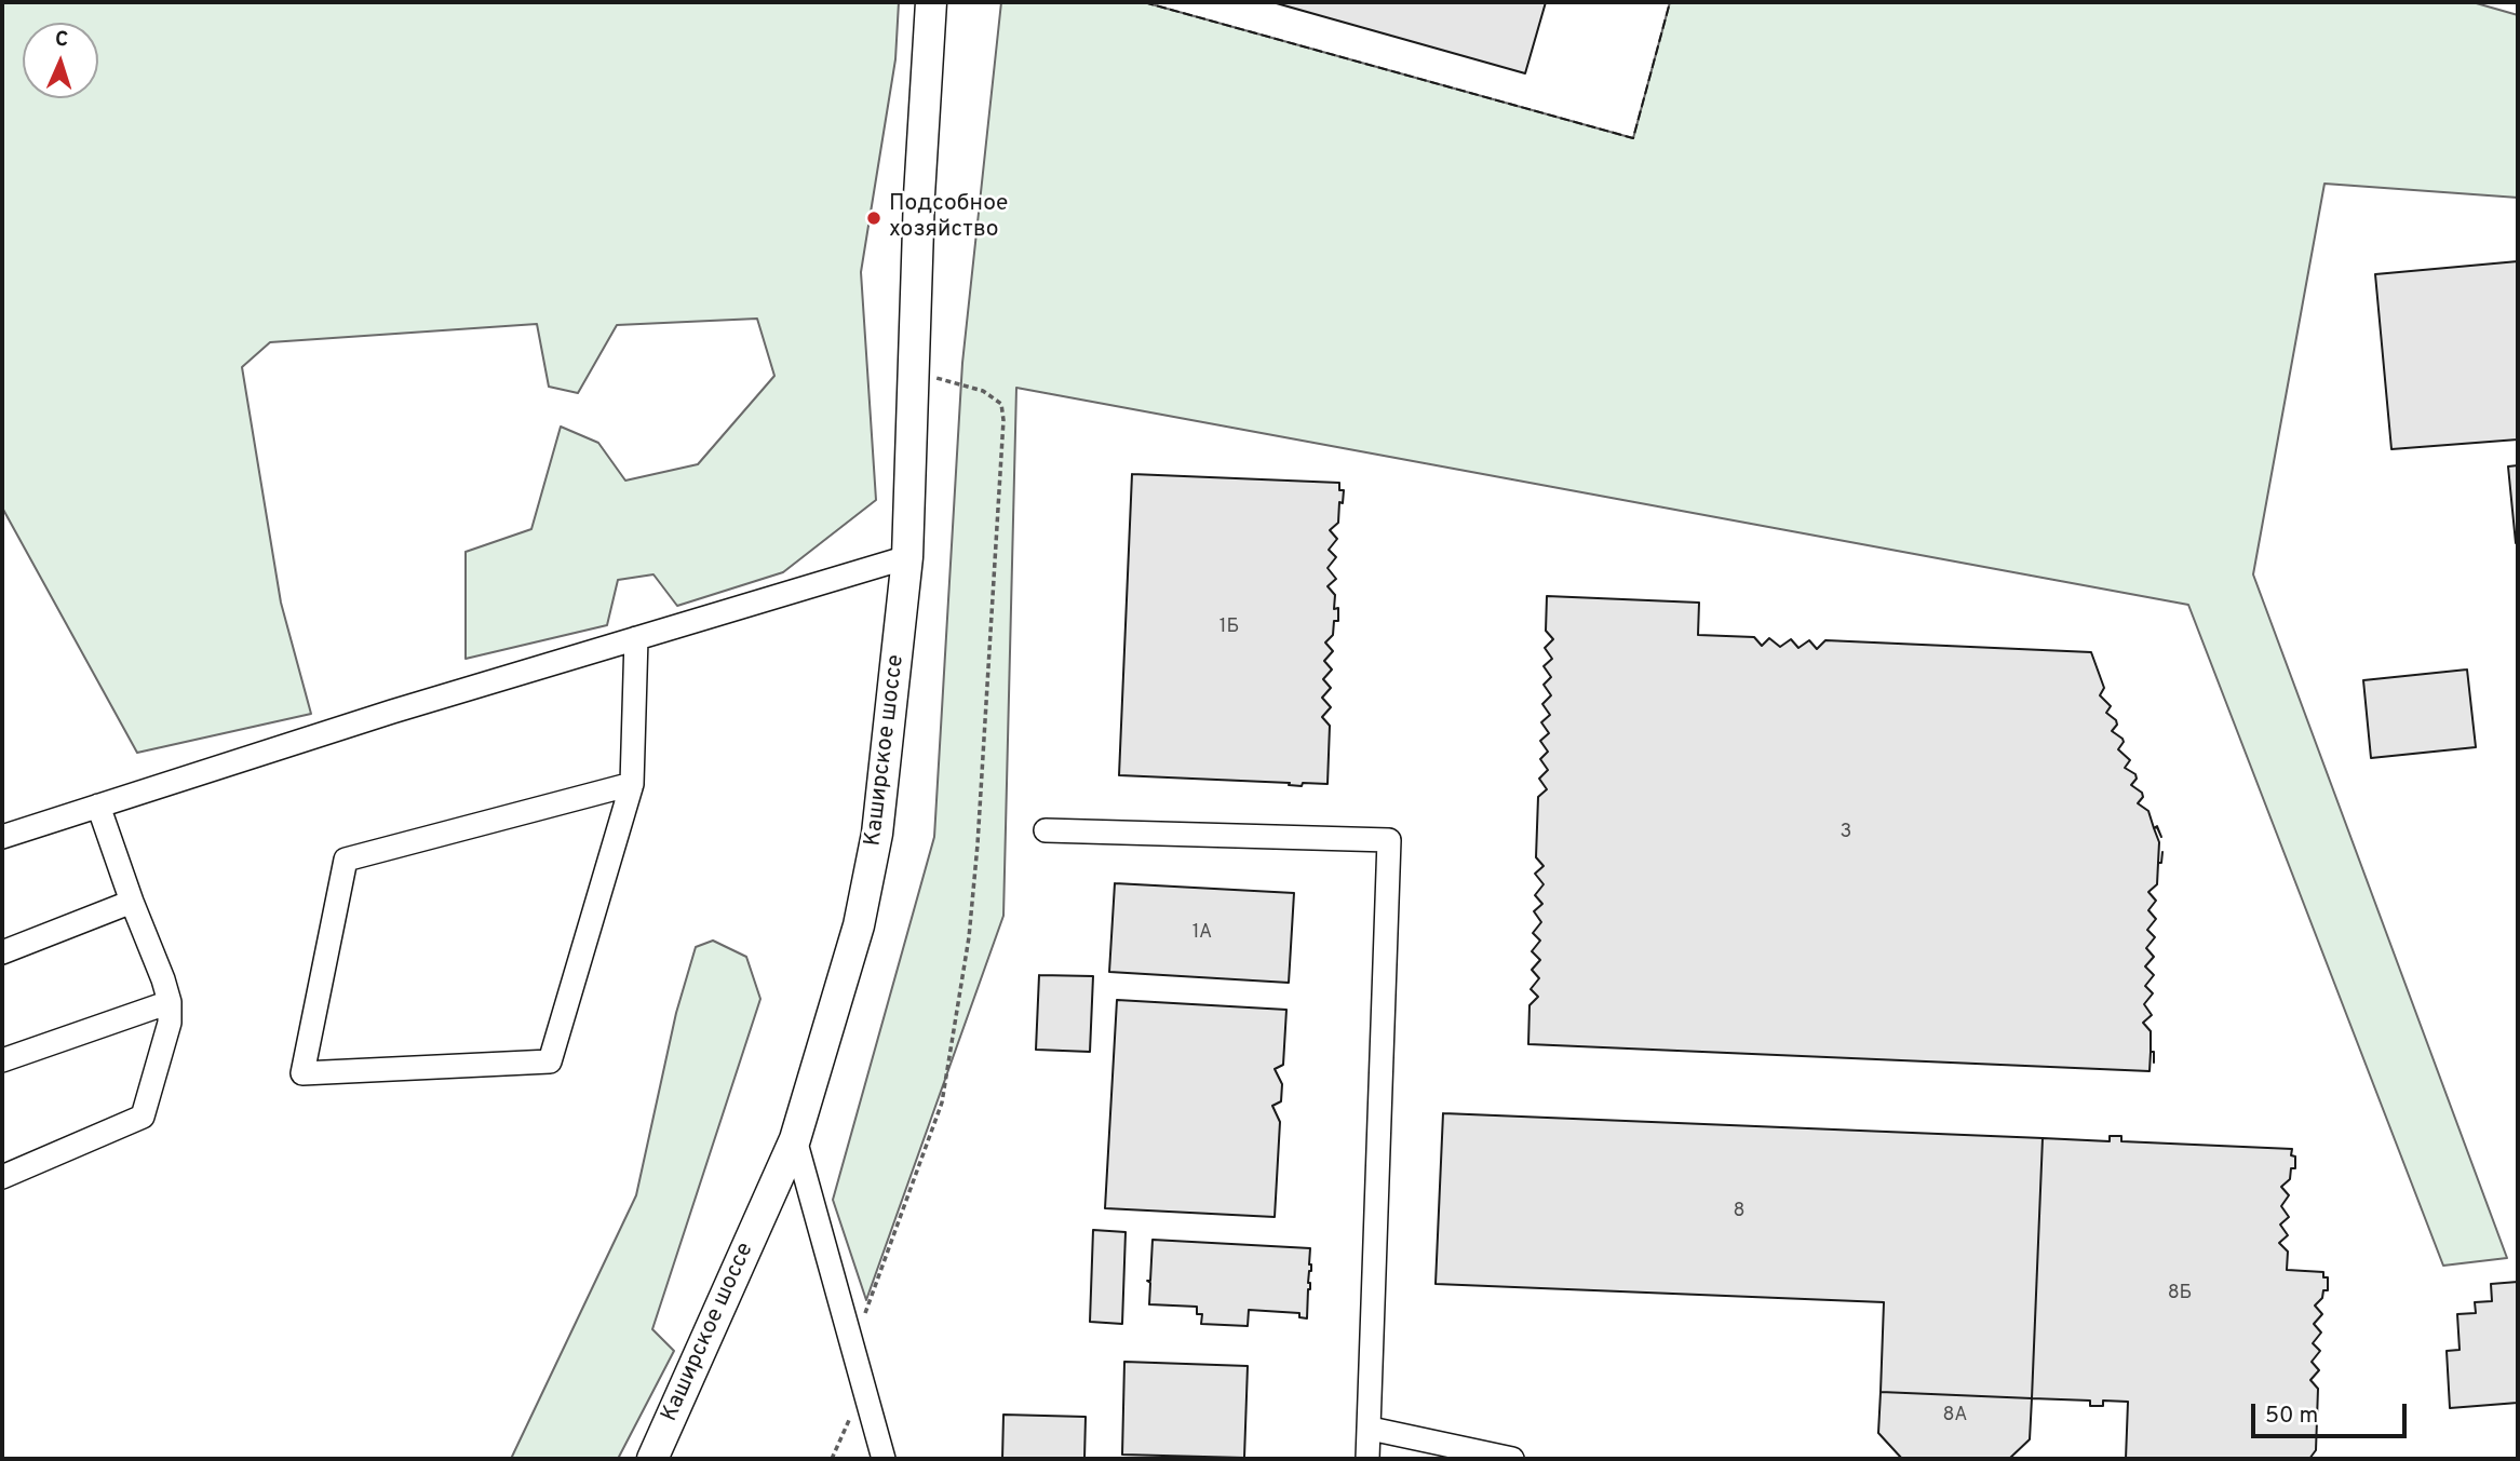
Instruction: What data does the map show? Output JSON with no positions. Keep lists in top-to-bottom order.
{
  "streets": {
    "main road": ["Каширское шоссе"]
  },
  "places": ["Подсобное хозяйство"],
  "house_numbers": [
    "1Б",
    "3",
    "1А",
    "8",
    "8Б",
    "8А"
  ],
  "scale_bar": "50 m",
  "north": "top"
}
